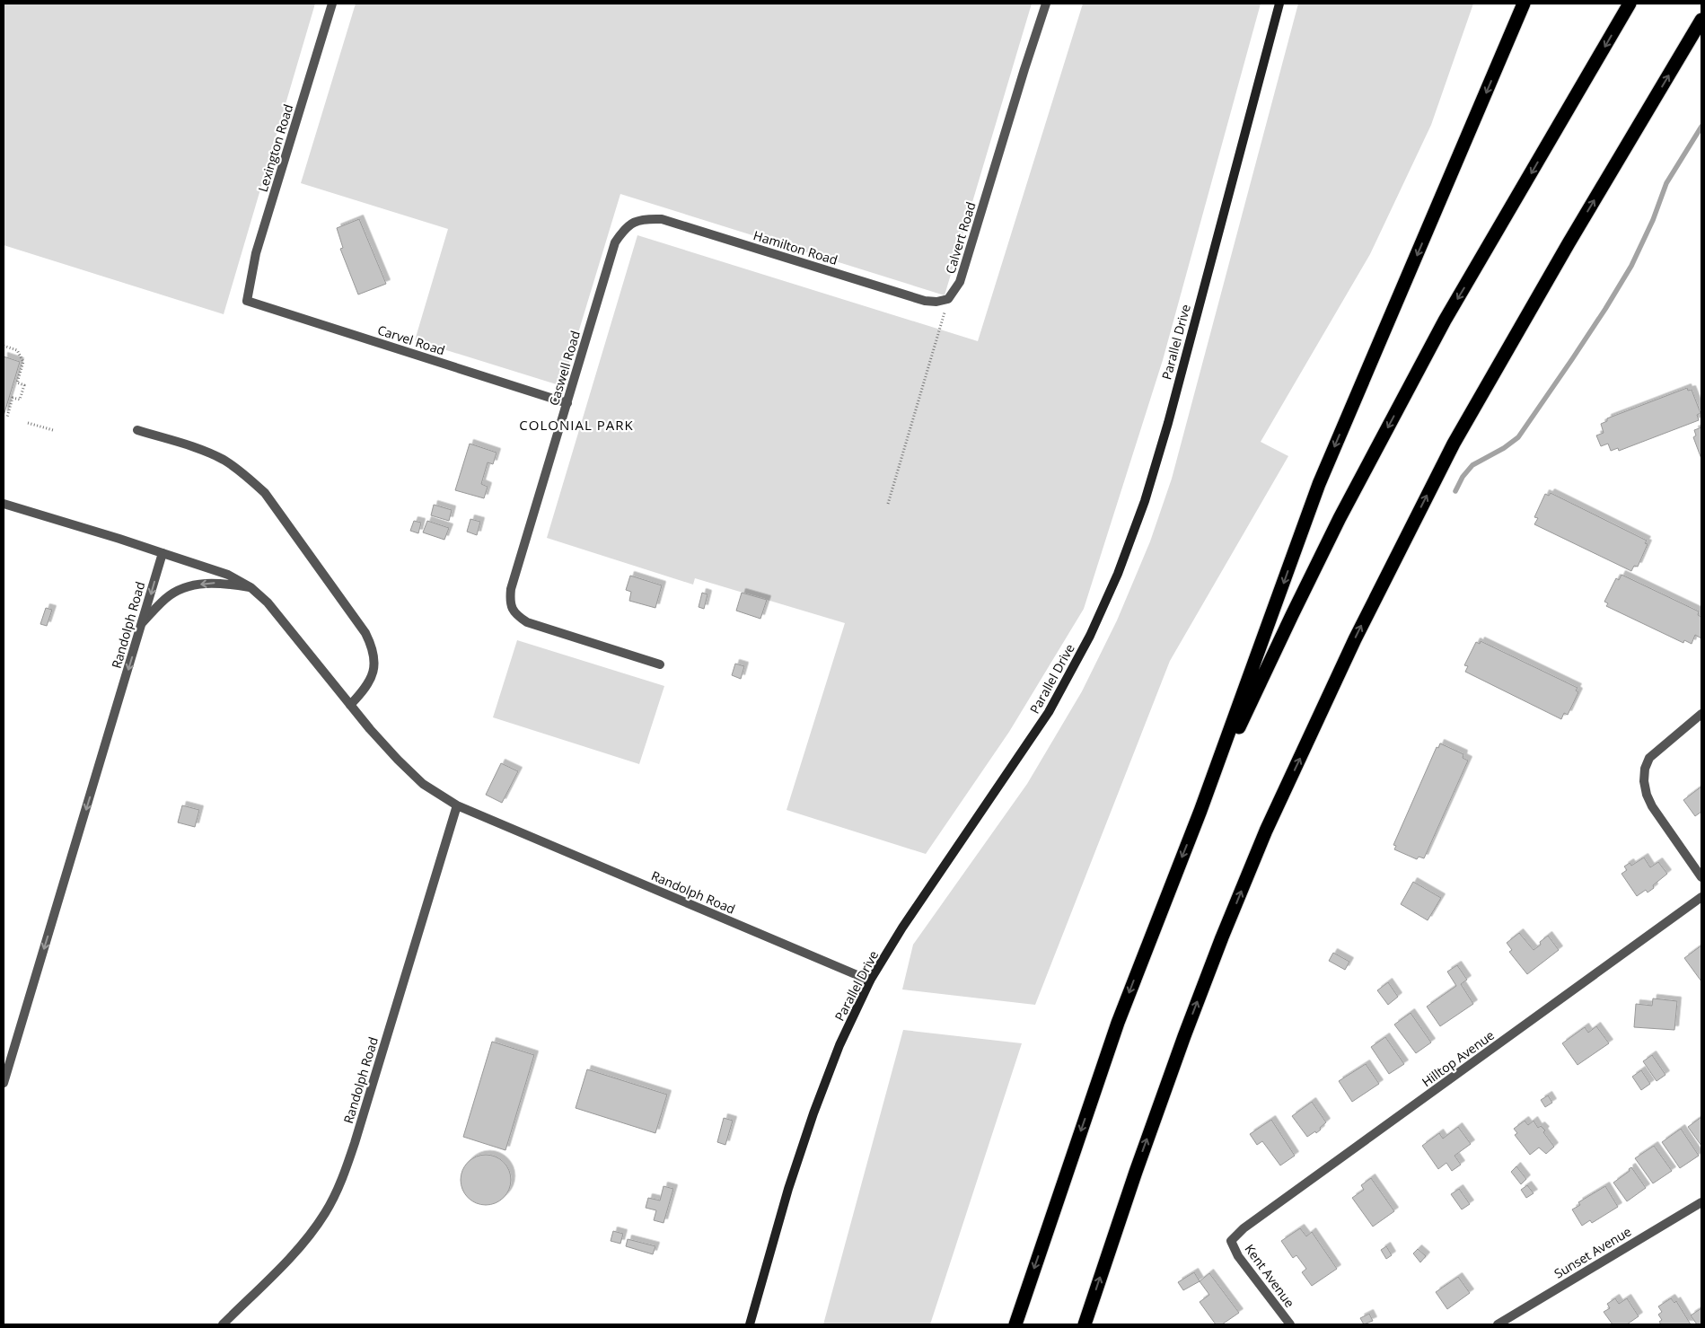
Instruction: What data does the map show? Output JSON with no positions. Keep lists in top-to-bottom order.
{
  "streets": {
    "street": [
      "Lexington Road",
      "Calvert Road",
      "Hamilton Road",
      "Carvel Road",
      "Parallel Drive",
      "Caswell Road",
      "Randolph Road",
      "Hilltop Avenue",
      "Sunset Avenue",
      "Kent Avenue"
    ]
  },
  "crossings": [
    ["Lexington Road", "Carvel Road"],
    ["Calvert Road", "Hamilton Road"],
    ["Hamilton Road", "Caswell Road"],
    ["Carvel Road", "Caswell Road"],
    ["Parallel Drive", "Randolph Road"],
    ["Hilltop Avenue", "Kent Avenue"]
  ],
  "districts": ["COLONIAL PARK"]
}
